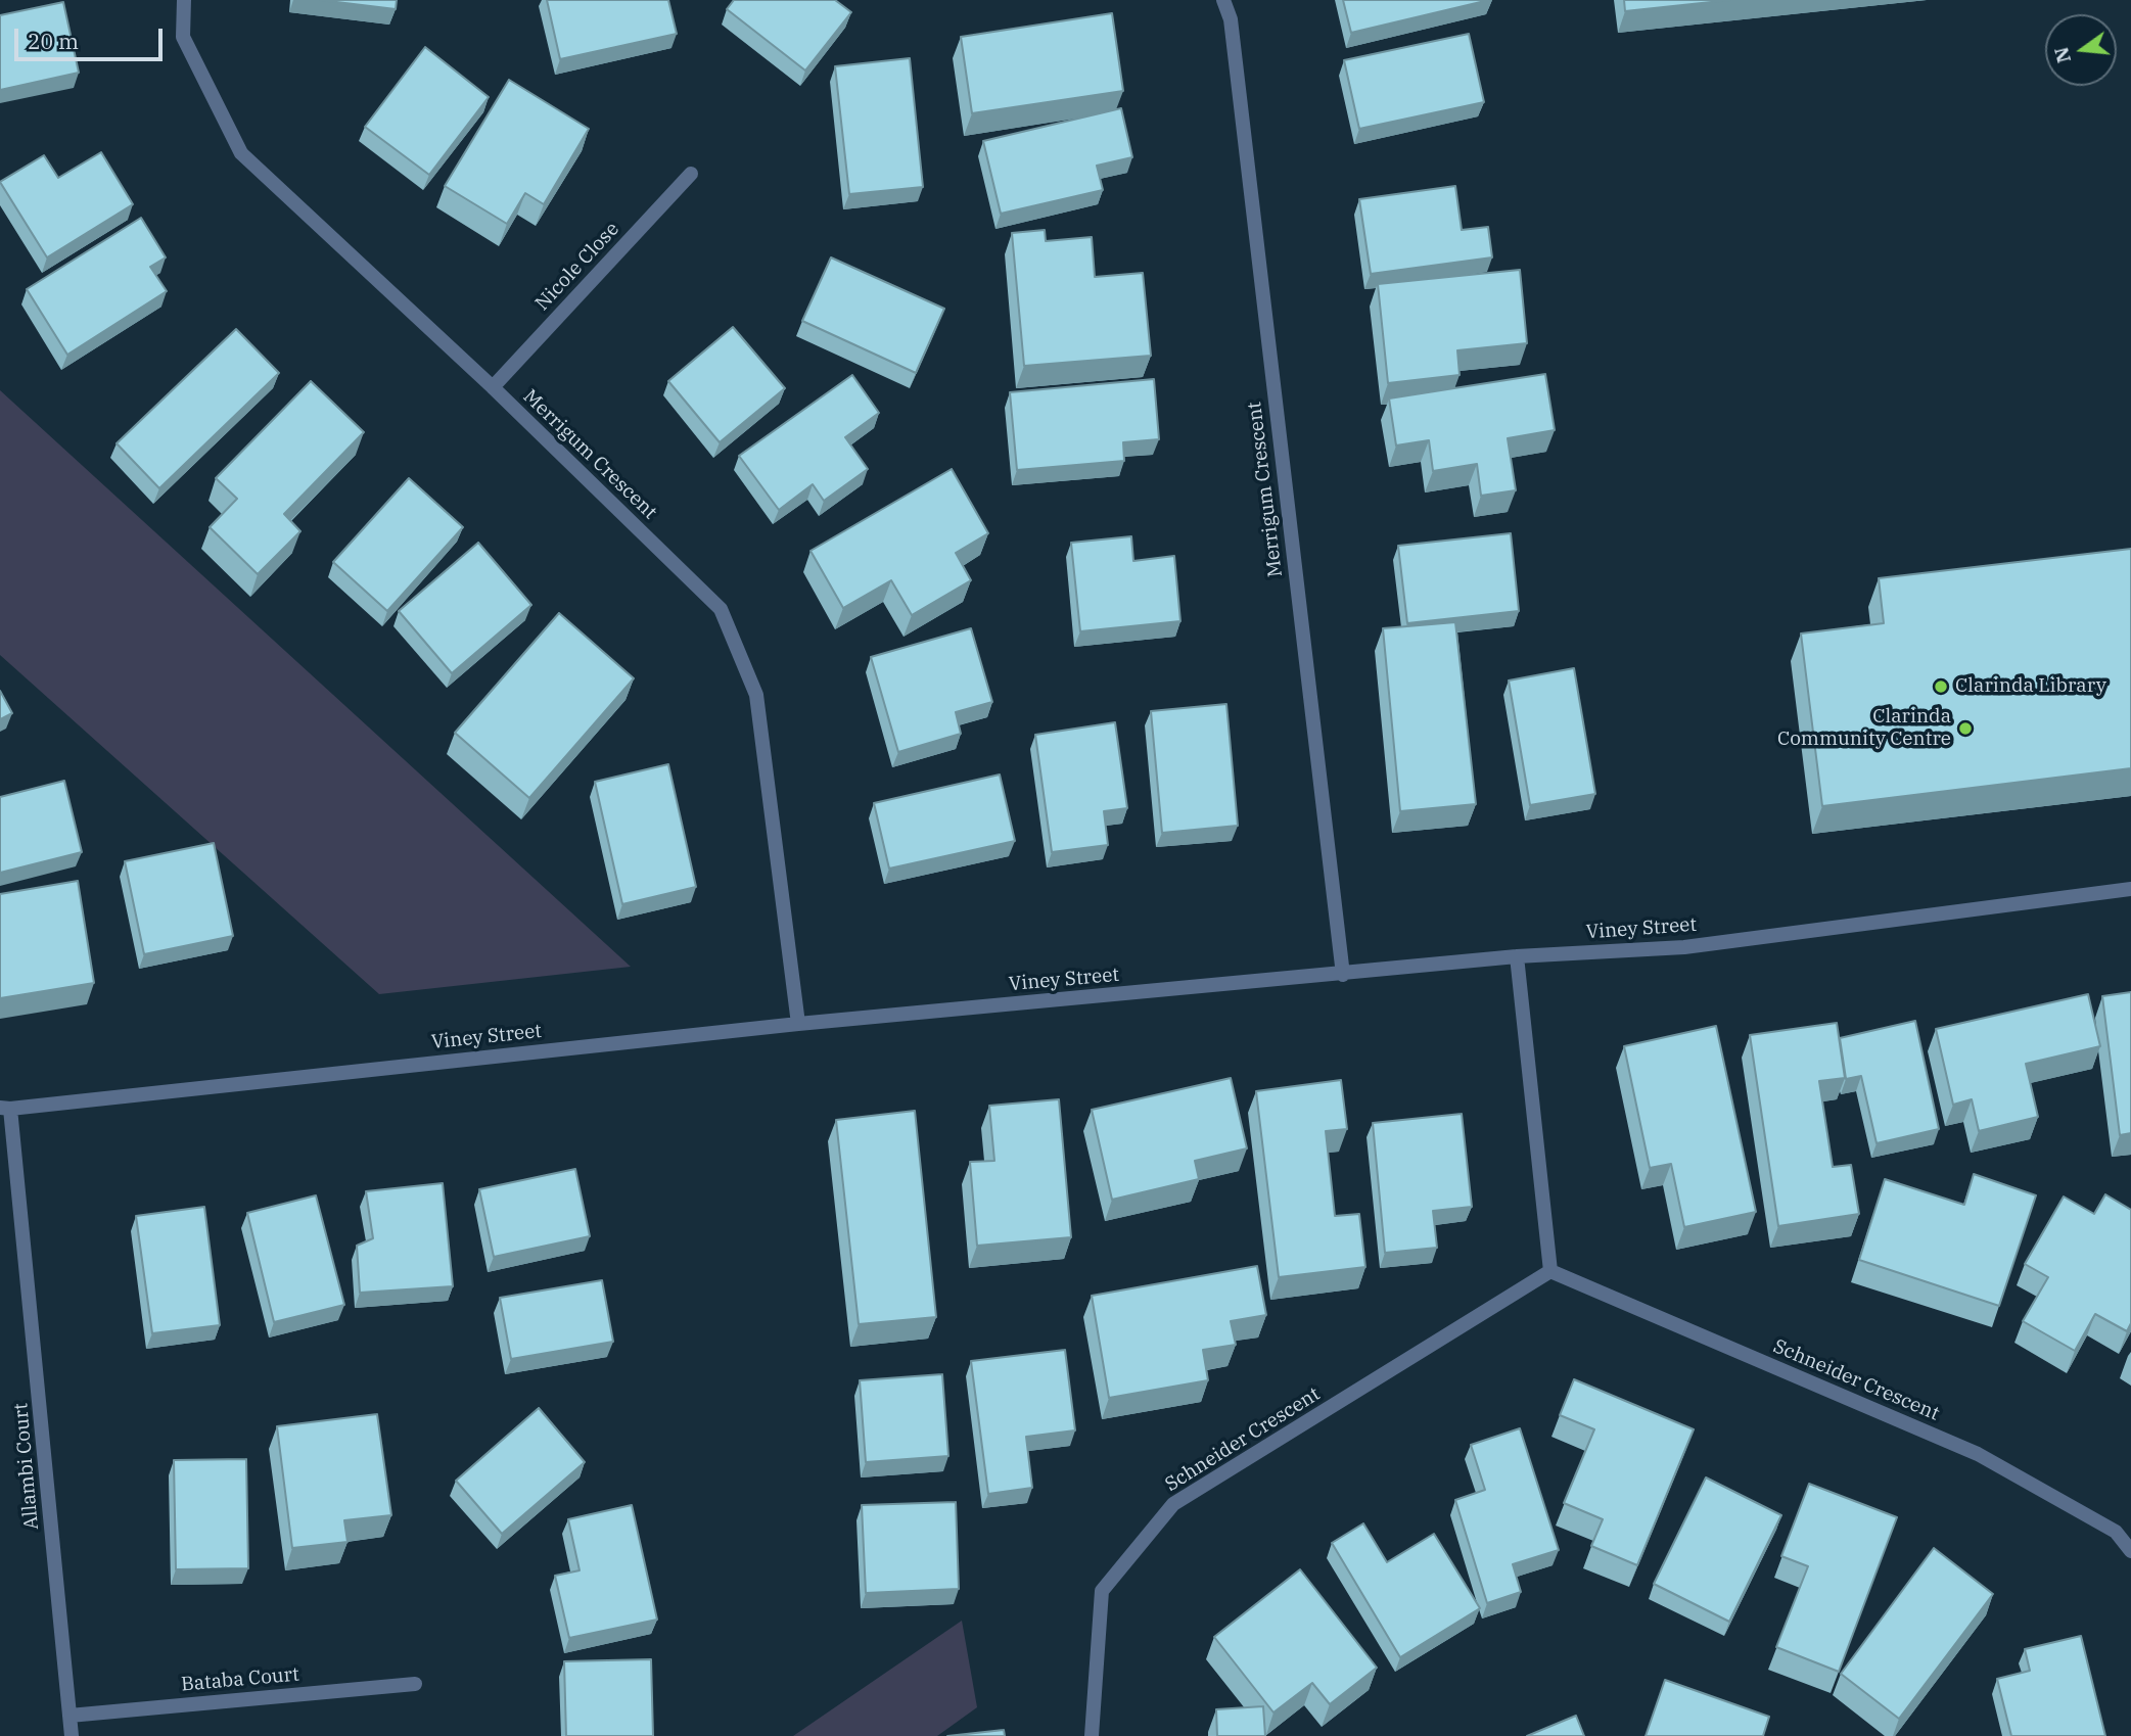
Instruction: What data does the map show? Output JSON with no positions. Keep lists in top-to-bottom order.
{
  "streets": {
    "street": [
      "Nicole Close",
      "Merrigum Crescent",
      "Viney Street",
      "Schneider Crescent",
      "Allambi Court",
      "Bataba Court"
    ]
  },
  "crossings": [
    ["Nicole Close", "Merrigum Crescent"],
    ["Merrigum Crescent", "Viney Street"],
    ["Viney Street", "Allambi Court"],
    ["Allambi Court", "Bataba Court"]
  ],
  "places": ["Clarinda Library", "Clarinda Community Centre"],
  "scale_bar": "20 m",
  "north": "left"
}
